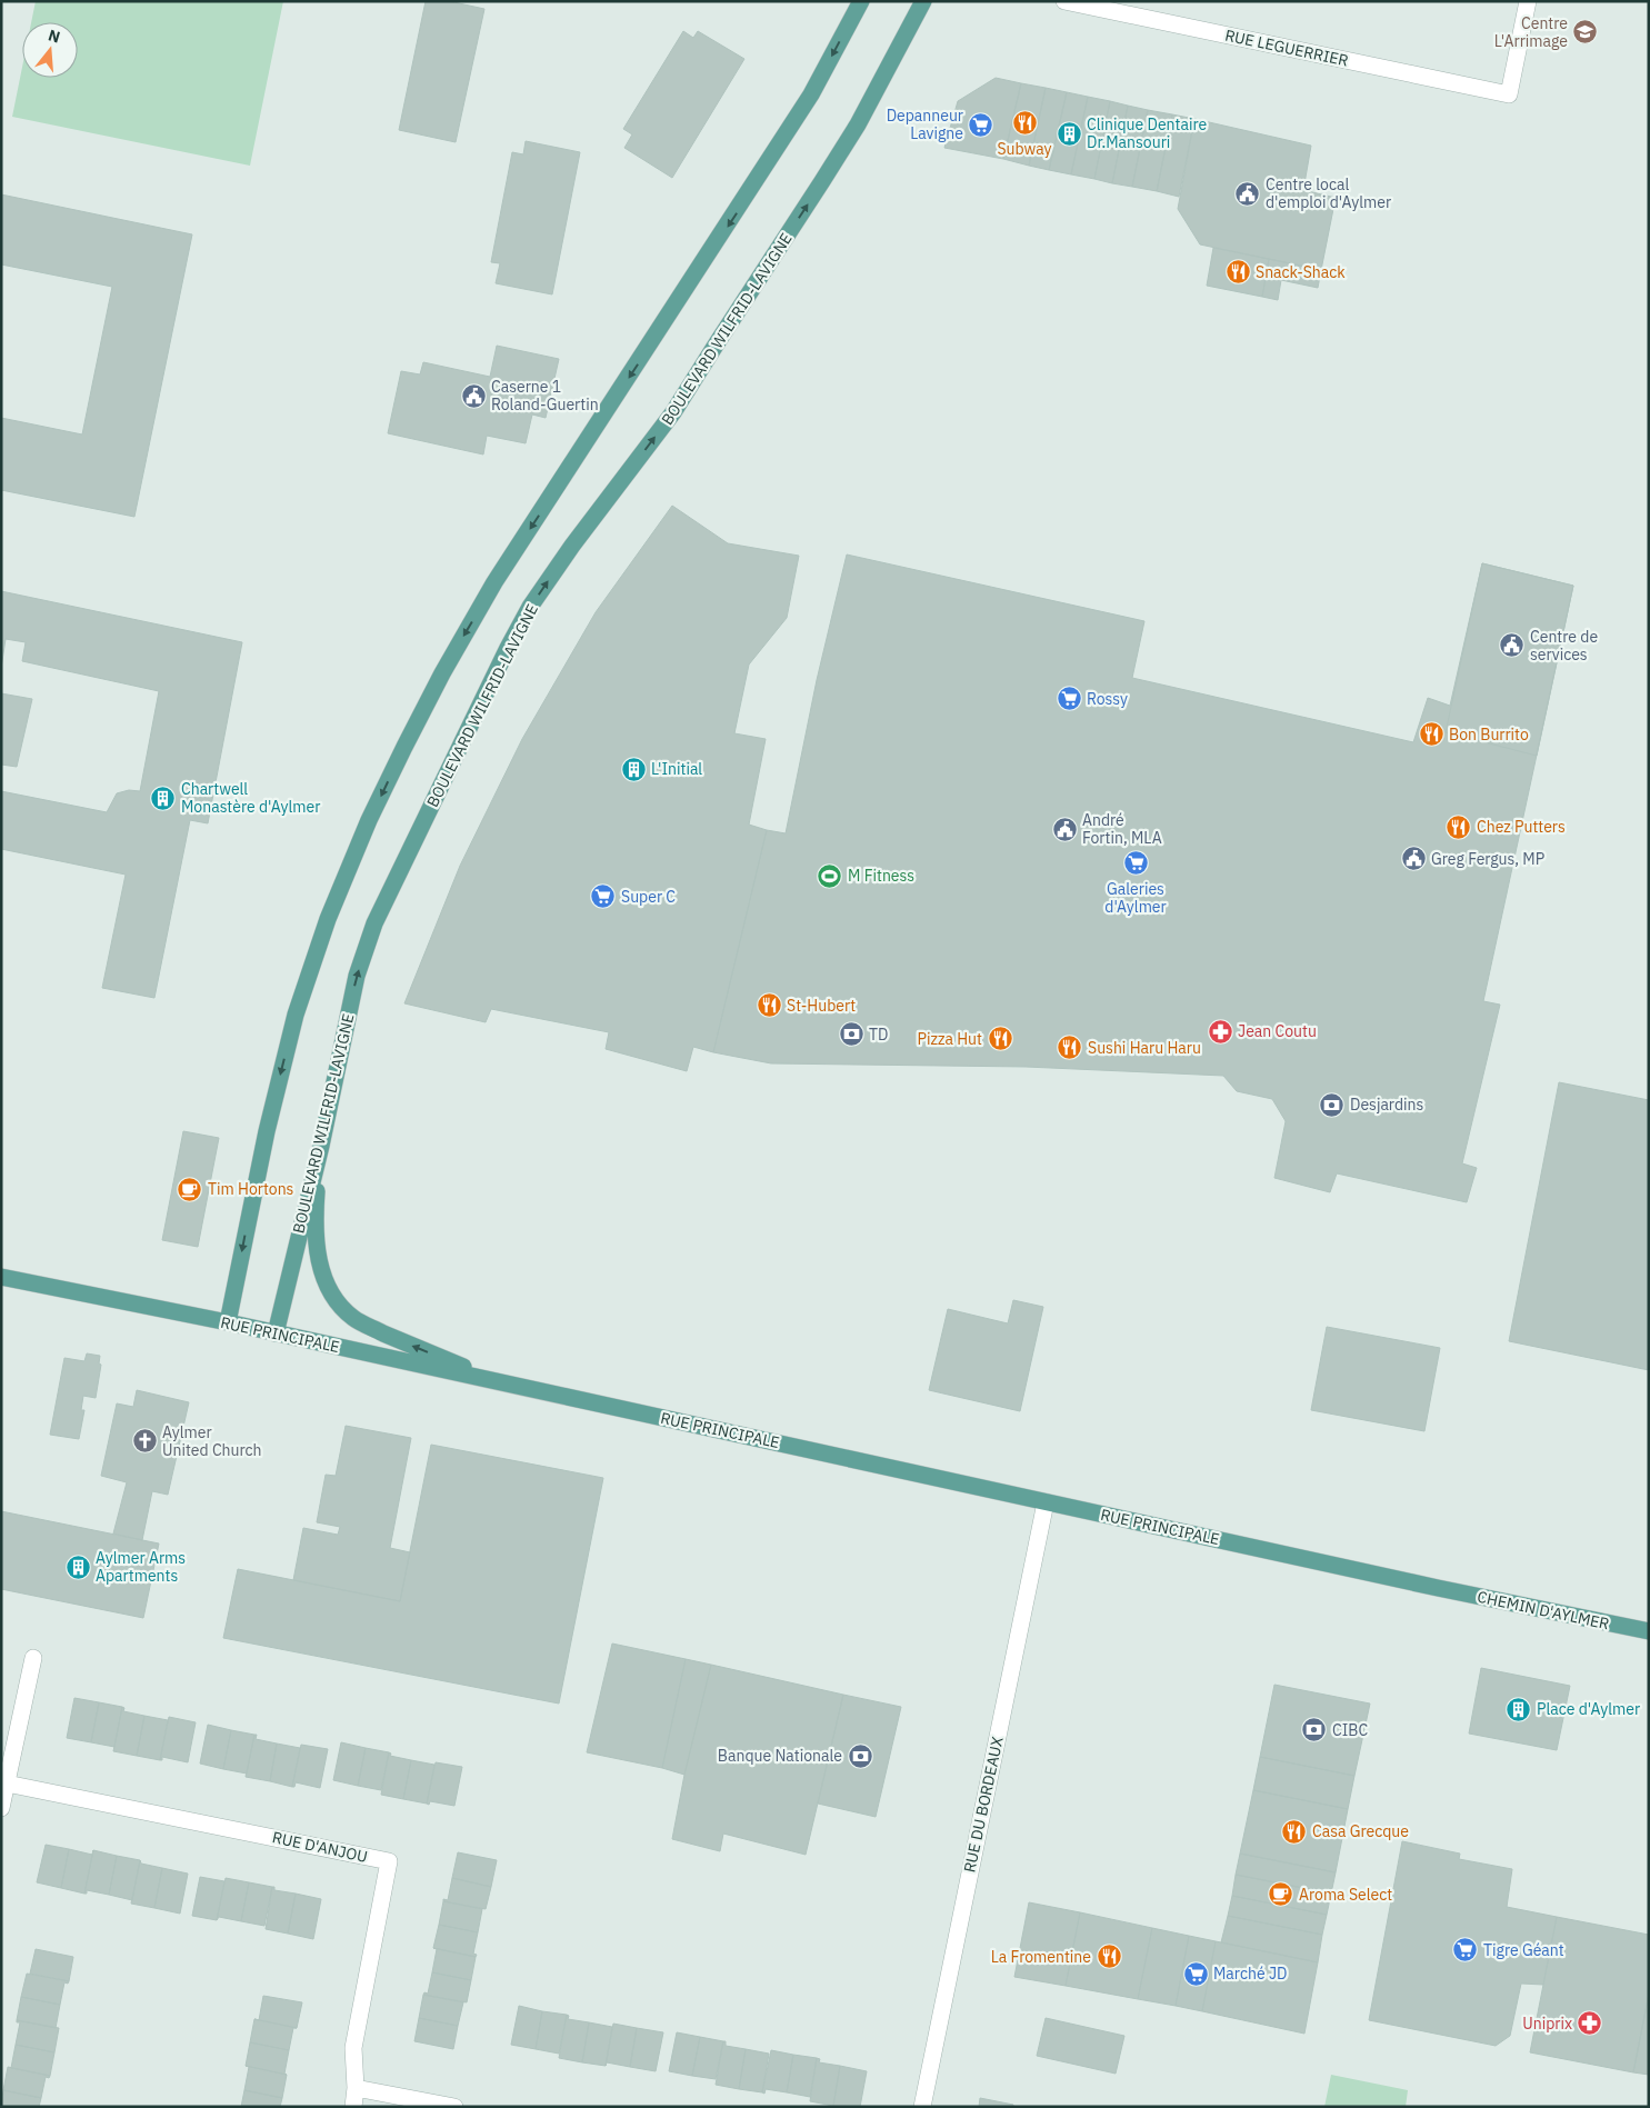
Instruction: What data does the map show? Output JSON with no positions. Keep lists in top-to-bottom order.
{
  "streets": {
    "main road": ["BOULEVARD WILFRID-LAVIGNE", "RUE PRINCIPALE", "CHEMIN D'AYLMER"],
    "street": ["RUE LEGUERRIER", "RUE DU BORDEAUX", "RUE D'ANJOU"]
  },
  "crossings": [
    ["BOULEVARD WILFRID-LAVIGNE", "RUE PRINCIPALE"],
    ["RUE PRINCIPALE", "CHEMIN D'AYLMER"],
    ["RUE PRINCIPALE", "RUE DU BORDEAUX"]
  ],
  "places": {
    "school or university": ["Centre L'Arrimage"],
    "restaurant": [
      "Subway",
      "Snack-Shack",
      "Bon Burrito",
      "Chez Putters",
      "St-Hubert",
      "Pizza Hut",
      "Sushi Haru Haru",
      "Casa Grecque",
      "La Fromentine"
    ],
    "supermarket": [
      "Depanneur Lavigne",
      "Rossy",
      "Galeries d'Aylmer",
      "Super C",
      "Tigre Géant",
      "Marché JD"
    ],
    "building": [
      "Clinique Dentaire Dr.Mansouri",
      "L'Initial",
      "Chartwell Monastère d'Aylmer",
      "Aylmer Arms Apartments",
      "Place d'Aylmer"
    ],
    "public building": [
      "Centre local d'emploi d'Aylmer",
      "Caserne 1 Roland-Guertin",
      "Centre de services",
      "André Fortin, MLA",
      "Greg Fergus, MP"
    ],
    "sports": ["M Fitness"],
    "pharmacy": ["Jean Coutu", "Uniprix"],
    "bank": [
      "TD",
      "Desjardins",
      "CIBC",
      "Banque Nationale"
    ],
    "cafe": ["Tim Hortons", "Aroma Select"],
    "church": ["Aylmer United Church"]
  },
  "north": "top"
}
